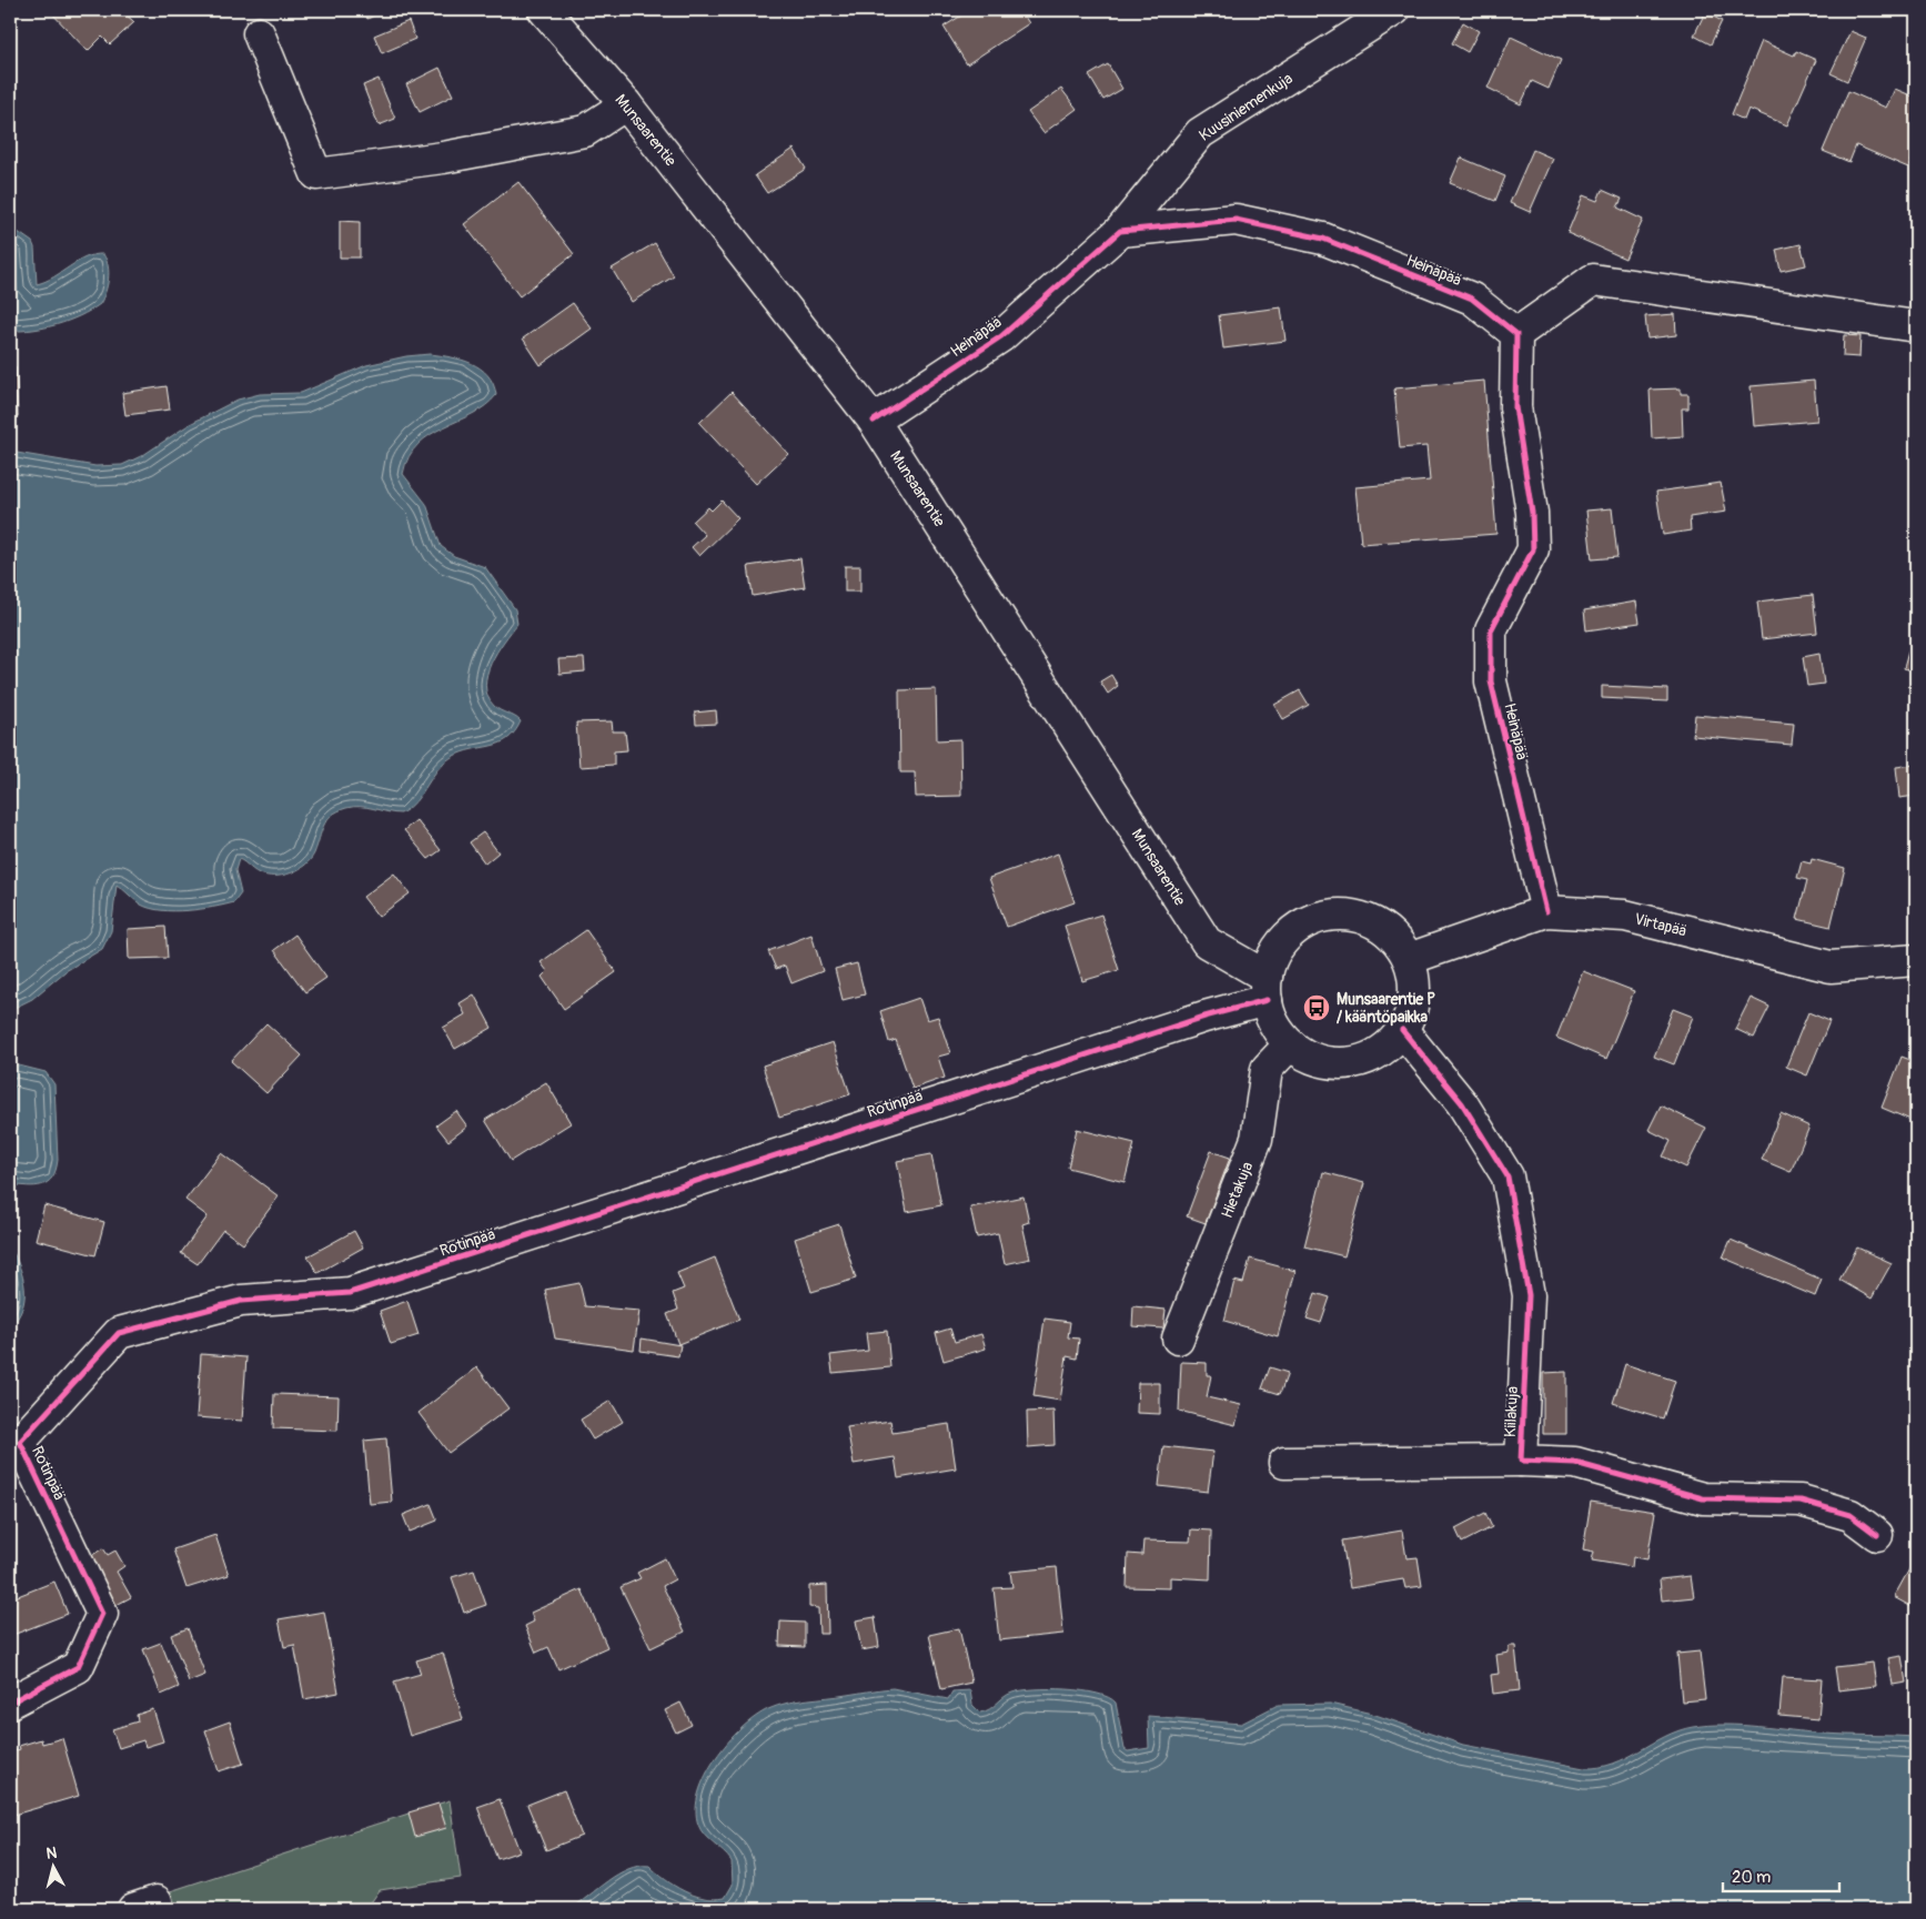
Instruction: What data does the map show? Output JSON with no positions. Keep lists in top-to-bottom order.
{
  "streets": {
    "street": [
      "Kuusiniemenkuja",
      "Munsaarentie",
      "Heinäpää",
      "Virtapää",
      "Rotinpää",
      "Hietakuja",
      "Kiilakuja"
    ]
  },
  "crossings": [
    ["Kuusiniemenkuja", "Heinäpää"],
    ["Munsaarentie", "Heinäpää"],
    ["Munsaarentie", "Virtapää"],
    ["Munsaarentie", "Rotinpää"],
    ["Munsaarentie", "Hietakuja"],
    ["Munsaarentie", "Kiilakuja"],
    ["Heinäpää", "Virtapää"],
    ["Virtapää", "Rotinpää"],
    ["Virtapää", "Hietakuja"],
    ["Virtapää", "Kiilakuja"],
    ["Rotinpää", "Hietakuja"],
    ["Rotinpää", "Kiilakuja"],
    ["Hietakuja", "Kiilakuja"]
  ],
  "places": {
    "bus stop": ["Munsaarentie P / kääntöpaikka"]
  },
  "scale_bar": "20 m",
  "north": "top"
}
